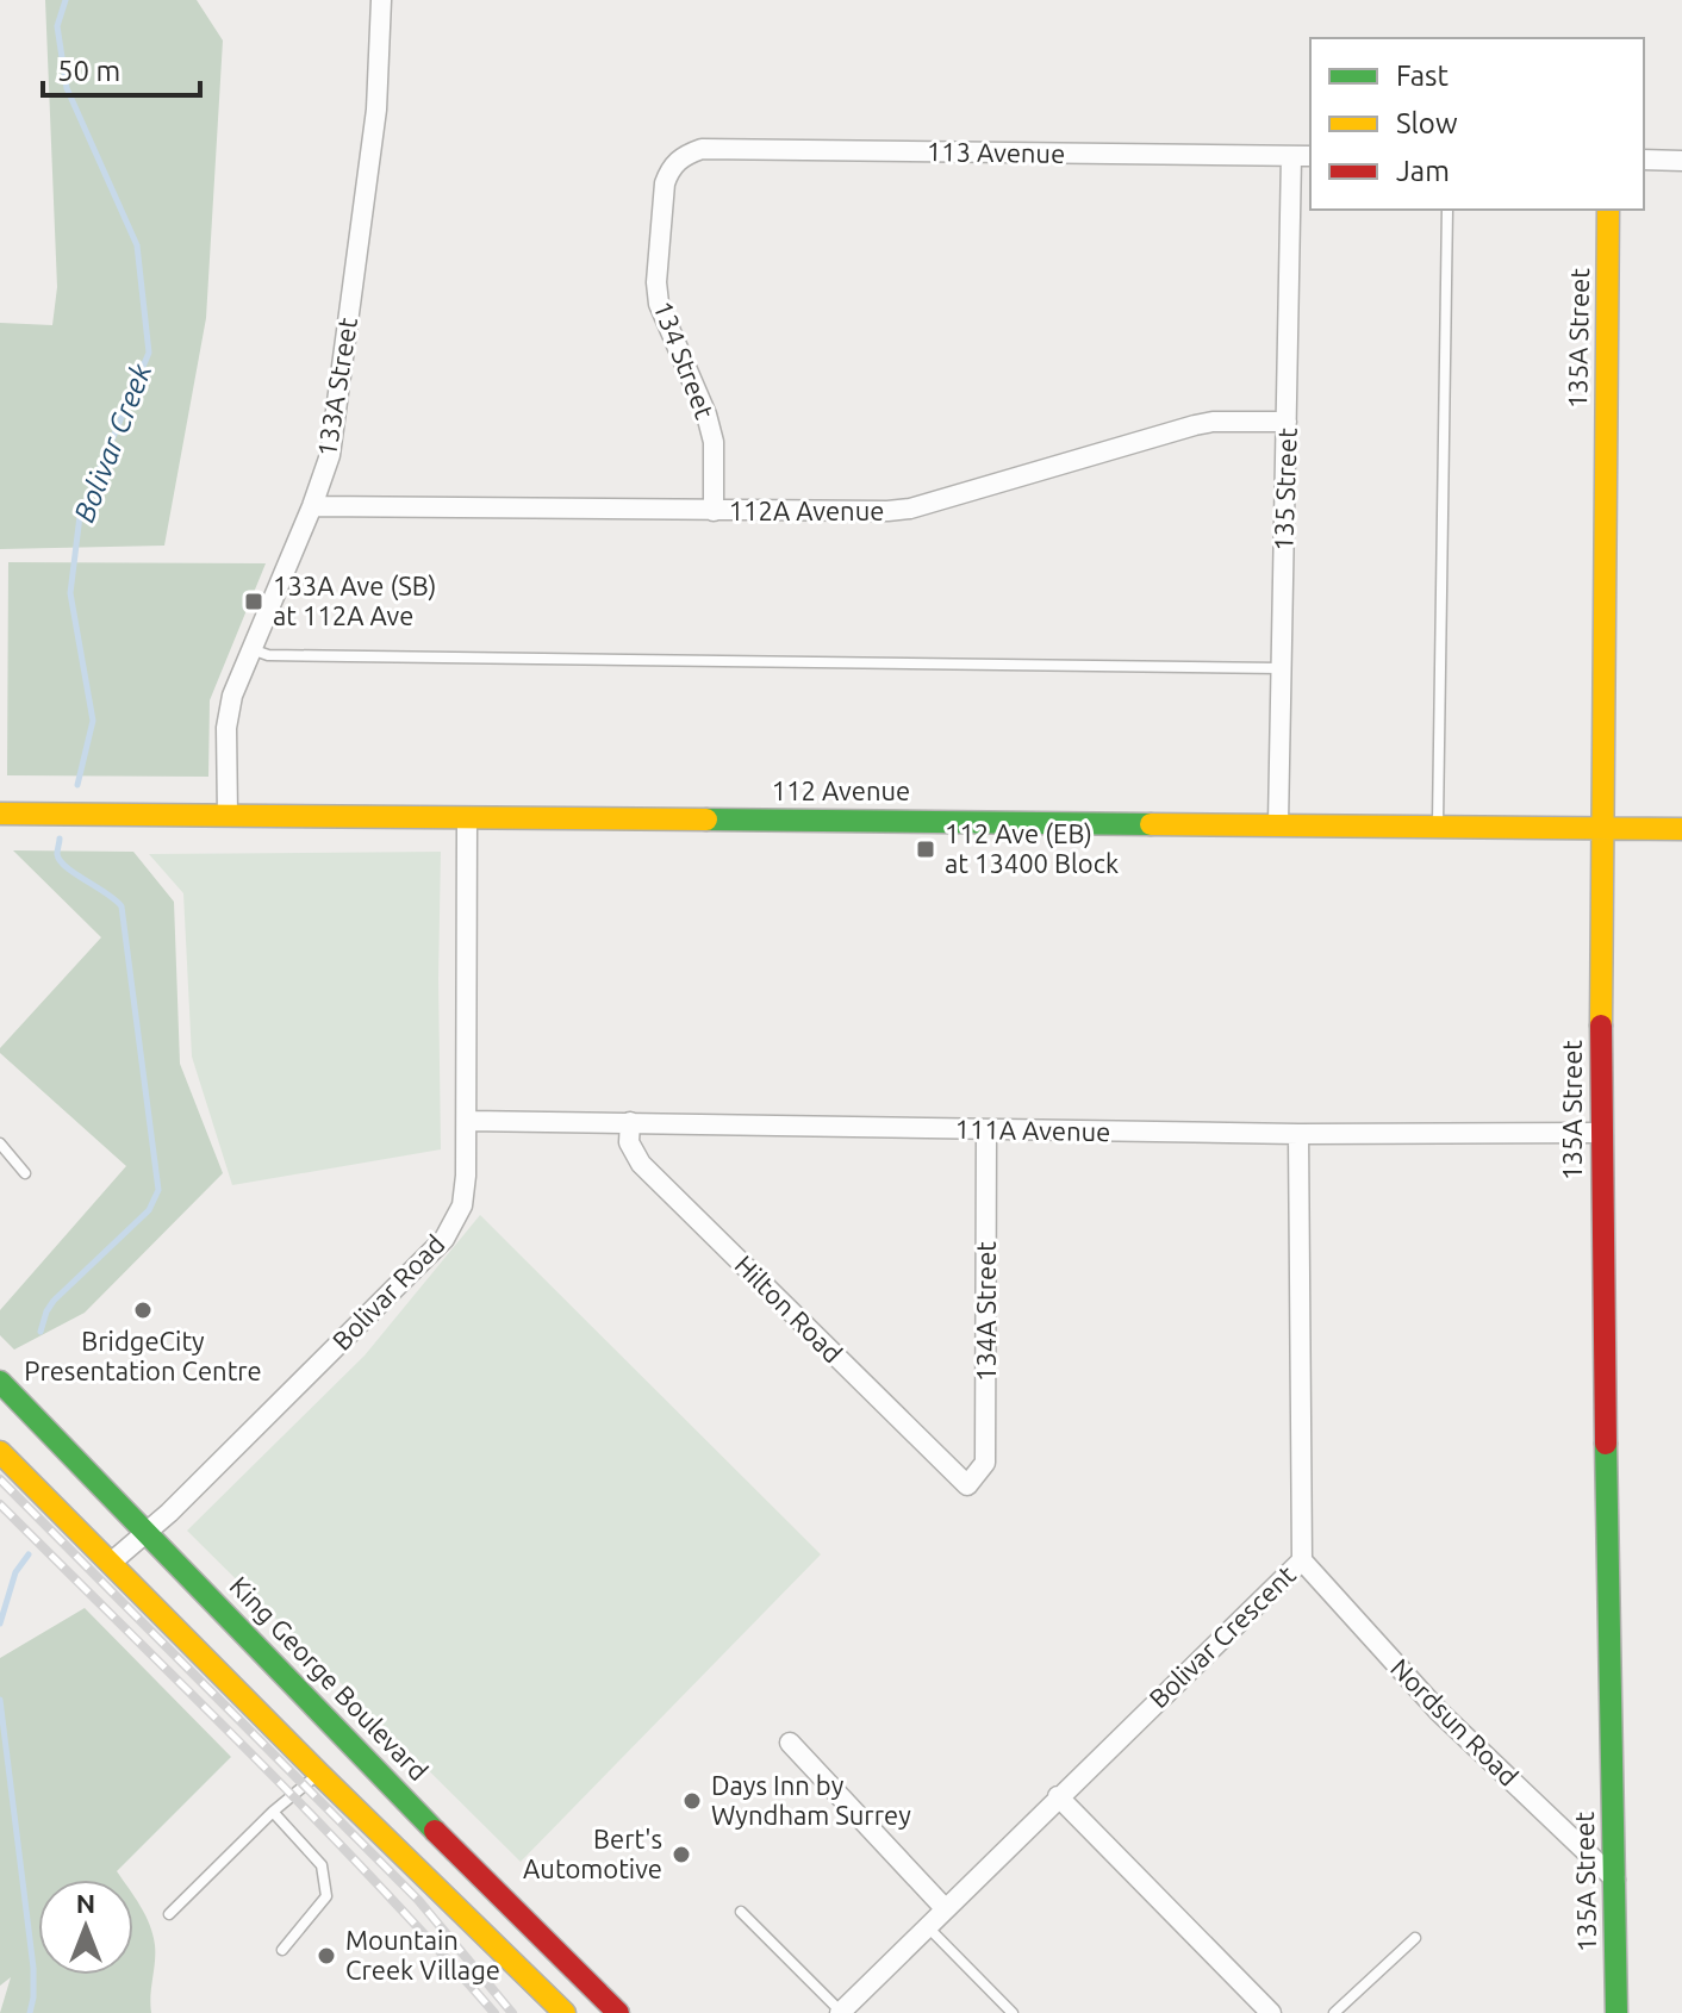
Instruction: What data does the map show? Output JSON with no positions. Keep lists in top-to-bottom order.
{
  "streets": {
    "main road": ["135A Street", "112 Avenue", "King George Boulevard"],
    "street": [
      "113 Avenue",
      "134 Street",
      "133A Street",
      "135 Street",
      "112A Avenue",
      "111A Avenue",
      "Bolivar Road",
      "Hilton Road",
      "134A Street",
      "Bolivar Crescent",
      "Nordsun Road"
    ]
  },
  "crossings": [
    ["113 Avenue", "134 Street"],
    ["113 Avenue", "135 Street"],
    ["135A Street", "112 Avenue"],
    ["135A Street", "111A Avenue"],
    ["135A Street", "Nordsun Road"],
    ["134 Street", "112A Avenue"],
    ["133A Street", "112A Avenue"],
    ["133A Street", "112 Avenue"],
    ["135 Street", "112A Avenue"],
    ["135 Street", "112 Avenue"],
    ["112 Avenue", "Bolivar Road"],
    ["111A Avenue", "Bolivar Road"],
    ["111A Avenue", "Hilton Road"],
    ["111A Avenue", "134A Street"],
    ["111A Avenue", "Bolivar Crescent"],
    ["Bolivar Road", "King George Boulevard"],
    ["Hilton Road", "134A Street"],
    ["Bolivar Crescent", "Nordsun Road"]
  ],
  "water": ["Bolivar Creek"],
  "places": {
    "transit": ["133A Ave (SB) at 112A Ave", "112 Ave (EB) at 13400 Block"],
    "other": [
      "BridgeCity Presentation Centre",
      "Days Inn by Wyndham Surrey",
      "Bert's Automotive",
      "Mountain Creek Village"
    ]
  },
  "legend": ["Fast", "Slow", "Jam"],
  "scale_bar": "50 m",
  "north": "top"
}
